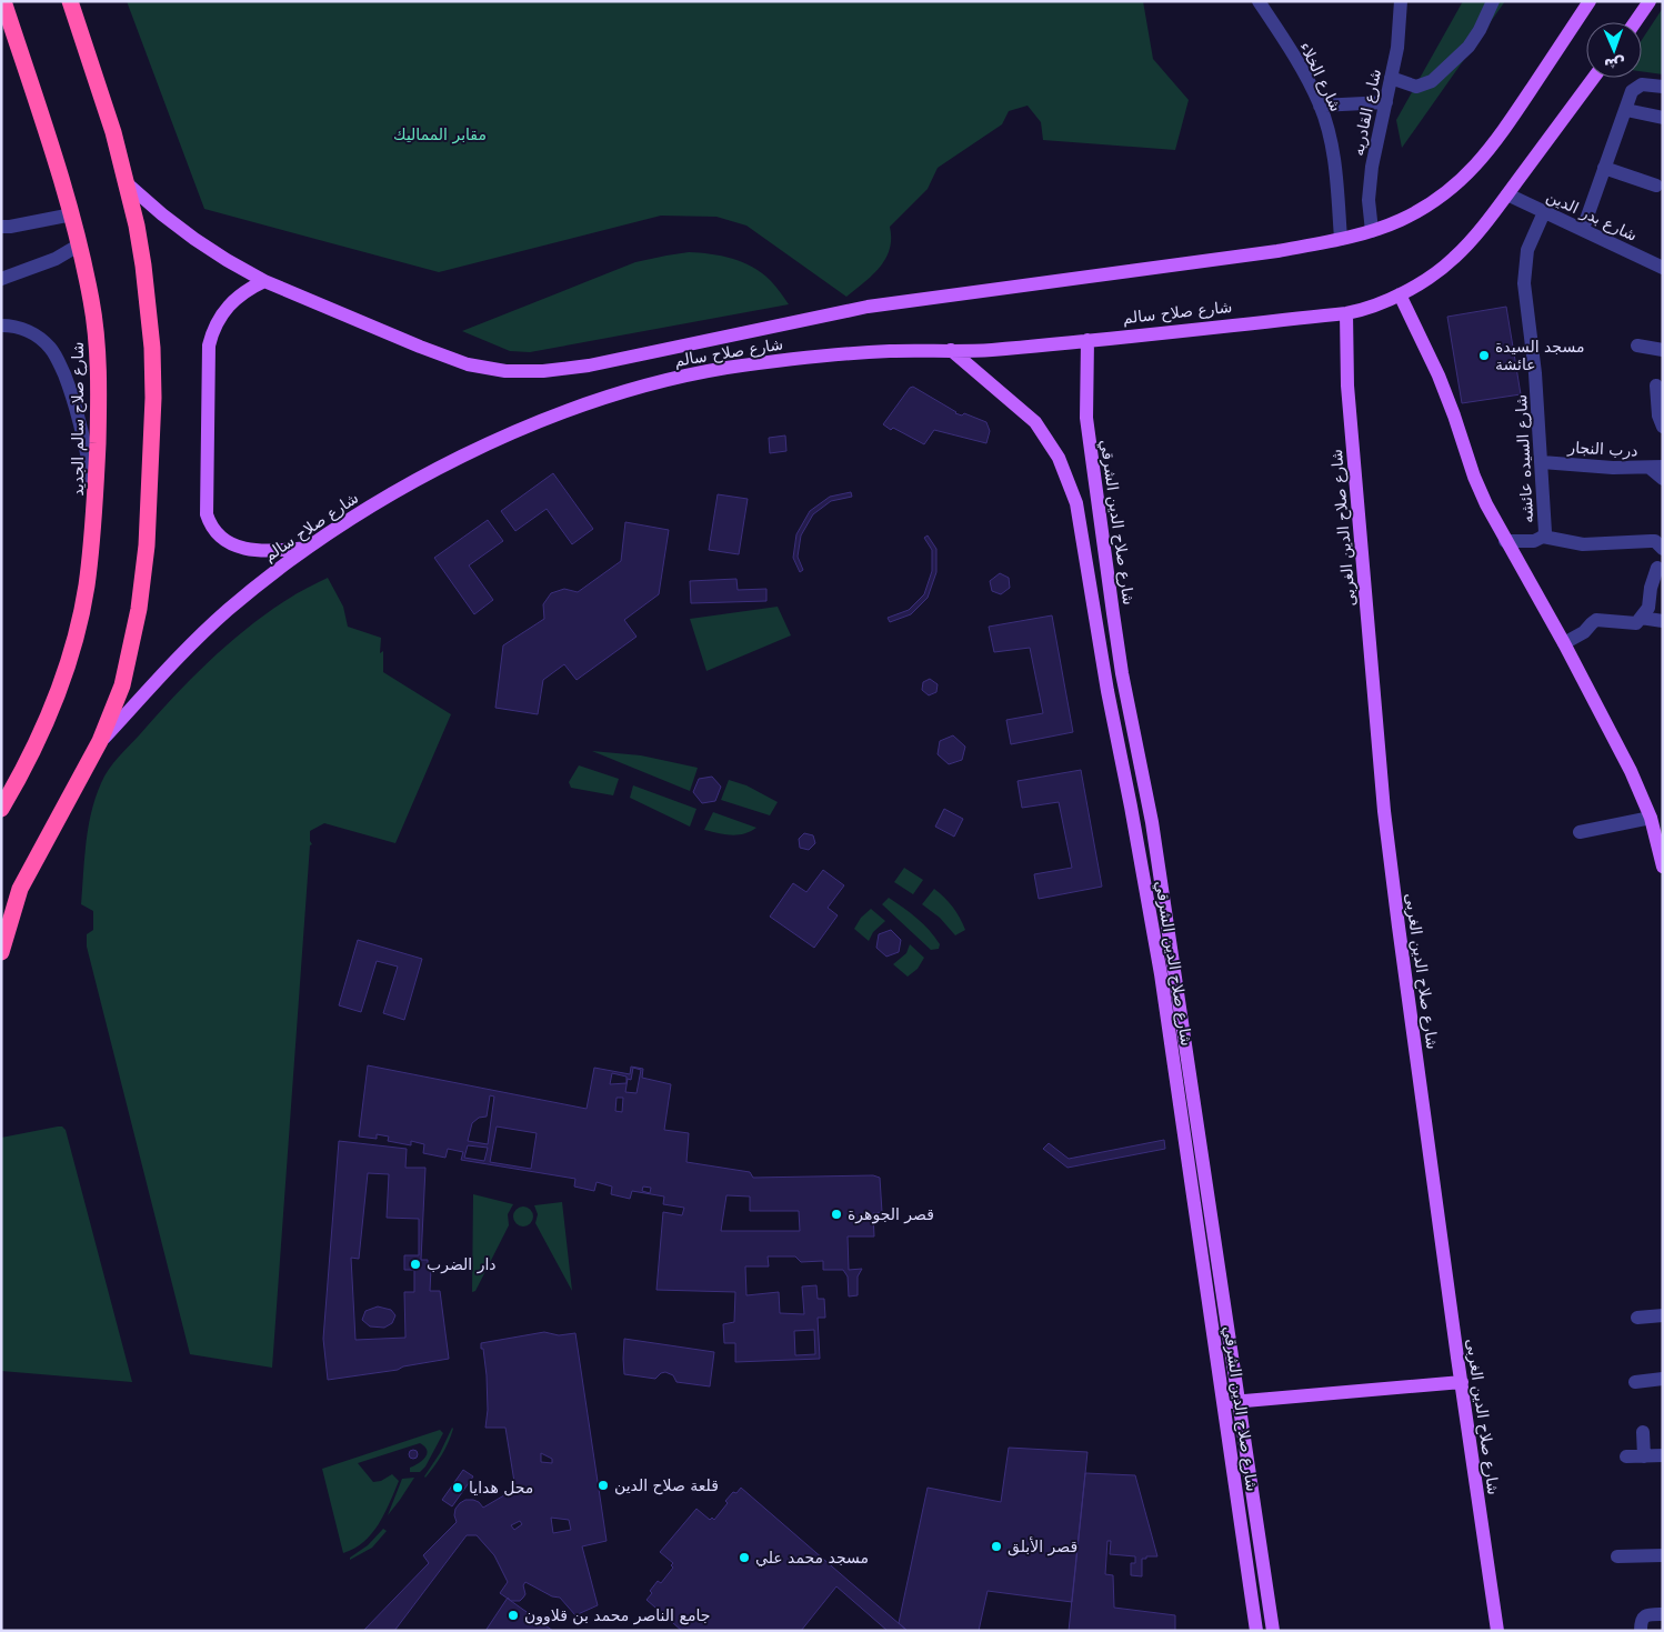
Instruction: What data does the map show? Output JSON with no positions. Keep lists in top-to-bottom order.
{
  "streets": {
    "highway": ["شارع صلاح سالم", "شارع صلاح سالم الجديد"],
    "main road": ["شارع السيده عائشه", "شارع صلاح الدين الشرقي", "شارع صلاح الدين الغربى"],
    "street": [
      "شارع الخلاء",
      "شارع القادريه",
      "شارع بدر الدين",
      "درب النجار"
    ]
  },
  "crossings": [
    ["شارع الخلاء", "شارع صلاح سالم"],
    ["شارع القادريه", "شارع صلاح سالم"],
    ["شارع بدر الدين", "شارع صلاح سالم"],
    ["شارع بدر الدين", "شارع السيده عائشه"],
    ["شارع صلاح سالم", "شارع السيده عائشه"],
    ["شارع صلاح سالم", "شارع صلاح الدين الشرقي"],
    ["شارع صلاح سالم", "شارع صلاح الدين الغربى"],
    ["درب النجار", "شارع السيده عائشه"]
  ],
  "parks": ["مقابر المماليك"],
  "places": [
    "مسجد السيدة عائشة",
    "قصر الجوهرة",
    "دار الضرب",
    "قلعة صلاح الدين",
    "محل هدايا",
    "قصر الأبلق",
    "مسجد محمد علي",
    "جامع الناصر محمد بن قلاوون"
  ],
  "north": "bottom"
}
